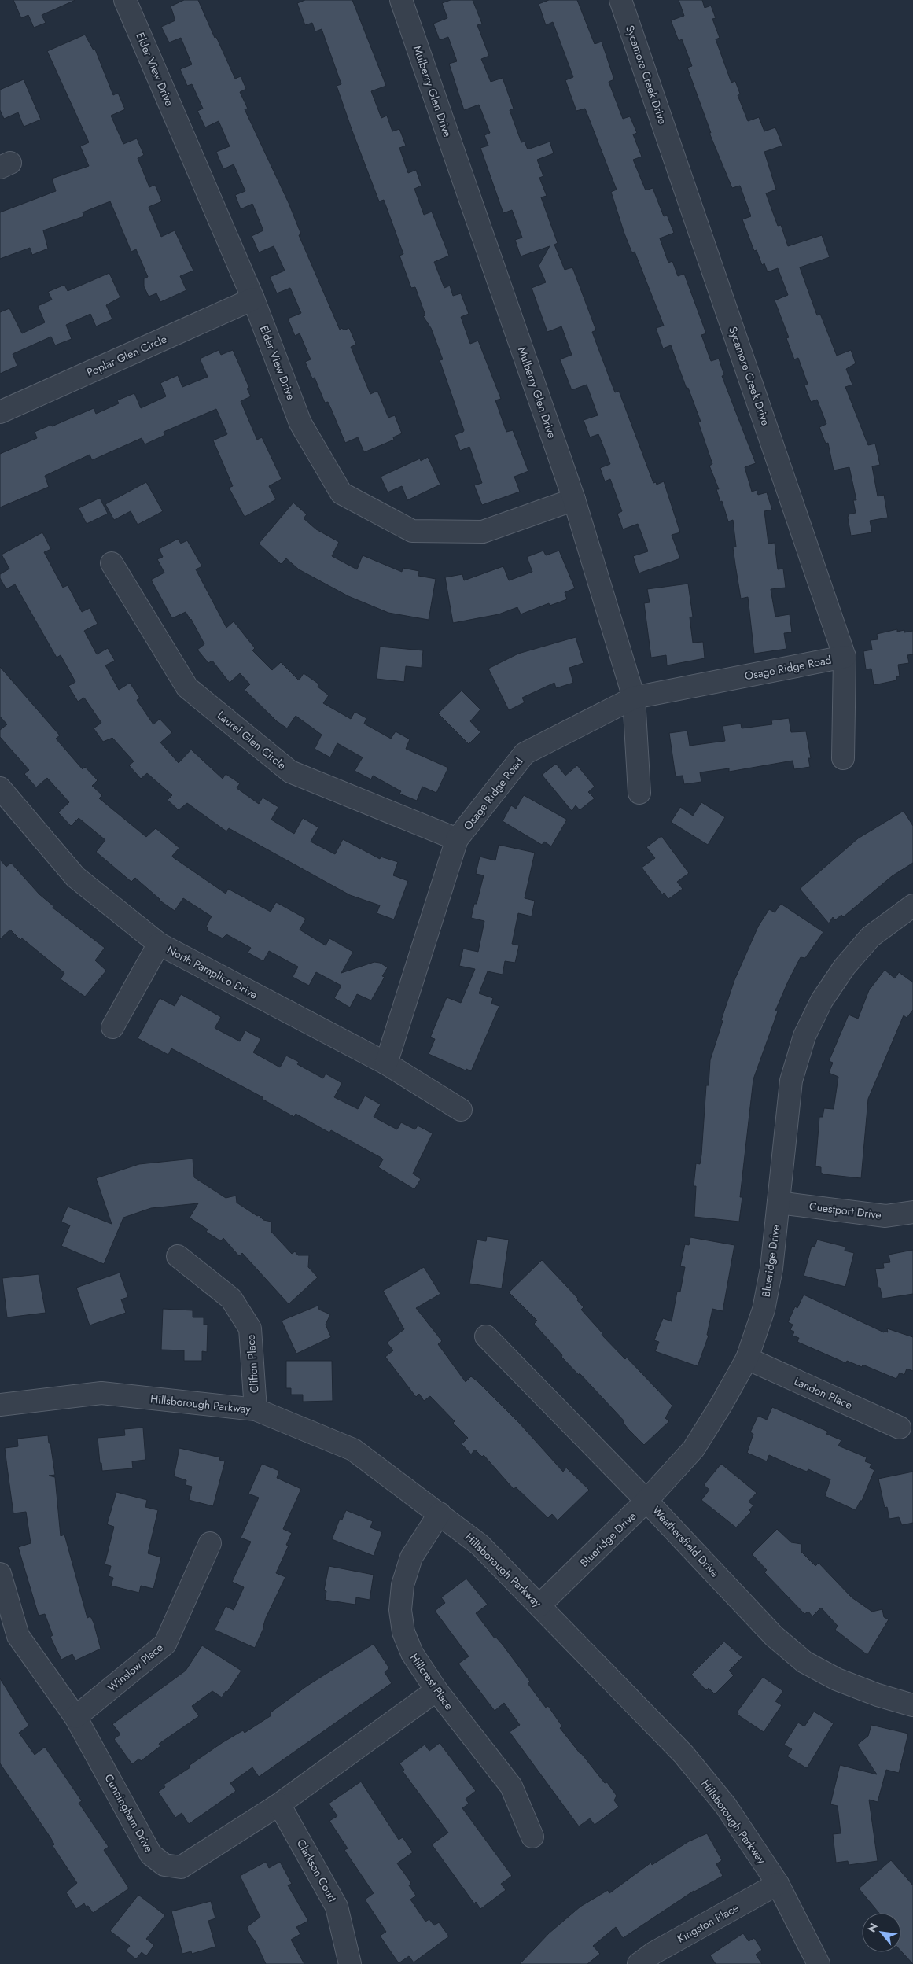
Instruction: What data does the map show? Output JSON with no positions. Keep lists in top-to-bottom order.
{
  "streets": {
    "street": [
      "Elder View Drive",
      "Sycamore Creek Drive",
      "Mulberry Glen Drive",
      "Poplar Glen Circle",
      "Osage Ridge Road",
      "Laurel Glen Circle",
      "North Pamplico Drive",
      "Cuestport Drive",
      "Blueridge Drive",
      "Clifton Place",
      "Landon Place",
      "Hillsborough Parkway",
      "Weathersfield Drive",
      "Winslow Place",
      "Hillcrest Place",
      "Cunningham Drive",
      "Clarkson Court",
      "Kingston Place"
    ]
  },
  "crossings": [
    ["Elder View Drive", "Mulberry Glen Drive"],
    ["Elder View Drive", "Poplar Glen Circle"],
    ["Sycamore Creek Drive", "Osage Ridge Road"],
    ["Mulberry Glen Drive", "Osage Ridge Road"],
    ["Osage Ridge Road", "Laurel Glen Circle"],
    ["Osage Ridge Road", "North Pamplico Drive"],
    ["Cuestport Drive", "Blueridge Drive"],
    ["Blueridge Drive", "Landon Place"],
    ["Blueridge Drive", "Hillsborough Parkway"],
    ["Blueridge Drive", "Weathersfield Drive"],
    ["Clifton Place", "Hillsborough Parkway"],
    ["Hillsborough Parkway", "Hillcrest Place"],
    ["Hillsborough Parkway", "Kingston Place"],
    ["Winslow Place", "Cunningham Drive"],
    ["Hillcrest Place", "Cunningham Drive"],
    ["Cunningham Drive", "Clarkson Court"]
  ],
  "north": "top left"
}
